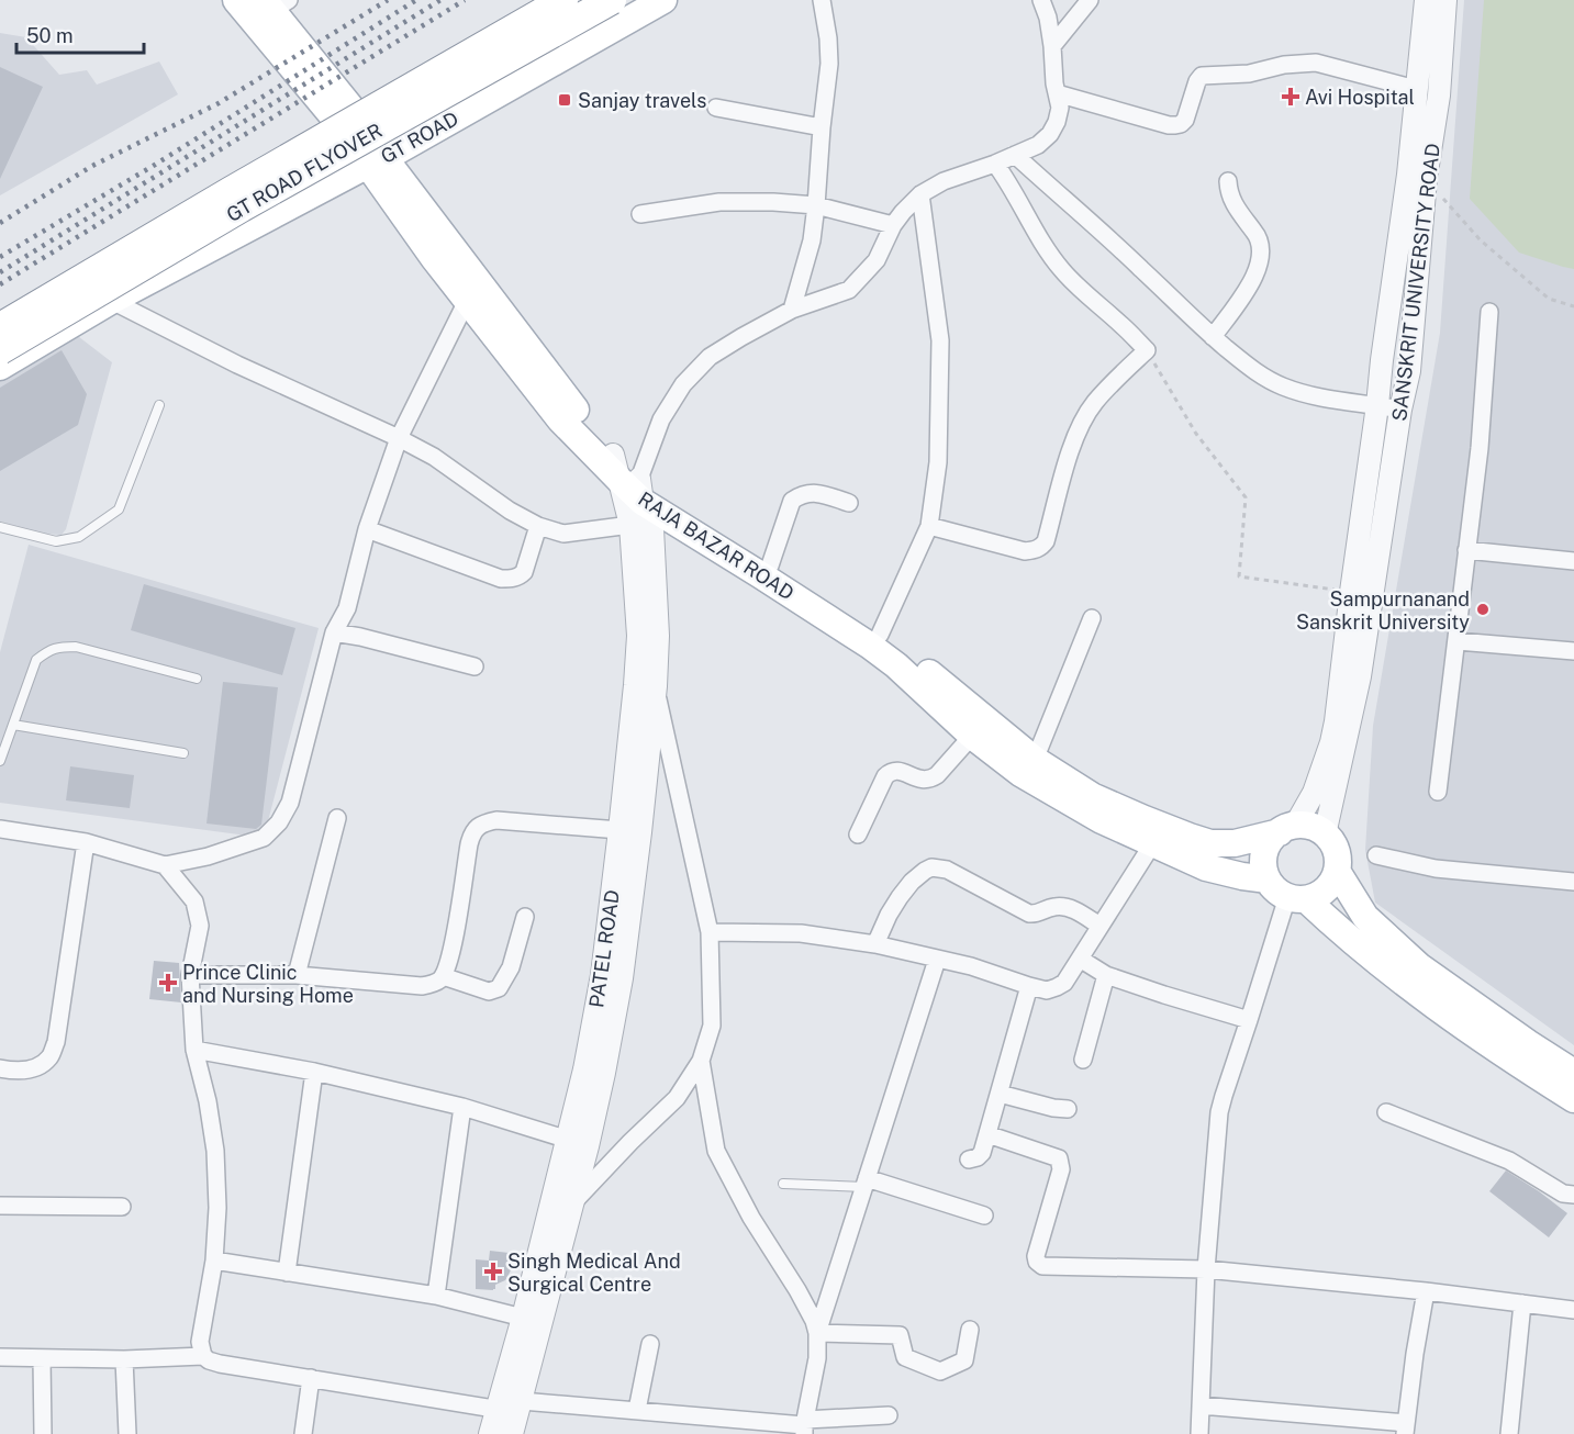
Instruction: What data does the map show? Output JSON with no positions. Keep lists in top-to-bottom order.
{
  "streets": {
    "highway": ["GT ROAD FLYOVER"],
    "main road": ["GT ROAD", "RAJA BAZAR ROAD"],
    "street": ["SANSKRIT UNIVERSITY ROAD", "PATEL ROAD"]
  },
  "crossings": [
    ["GT ROAD", "RAJA BAZAR ROAD"],
    ["RAJA BAZAR ROAD", "PATEL ROAD"]
  ],
  "places": {
    "health": ["Avi Hospital", "Prince Clinic and Nursing Home", "Singh Medical And Surgical Centre"],
    "transit": ["Sanjay travels"],
    "other": ["Sampurnanand Sanskrit University"]
  },
  "scale_bar": "50 m"
}
